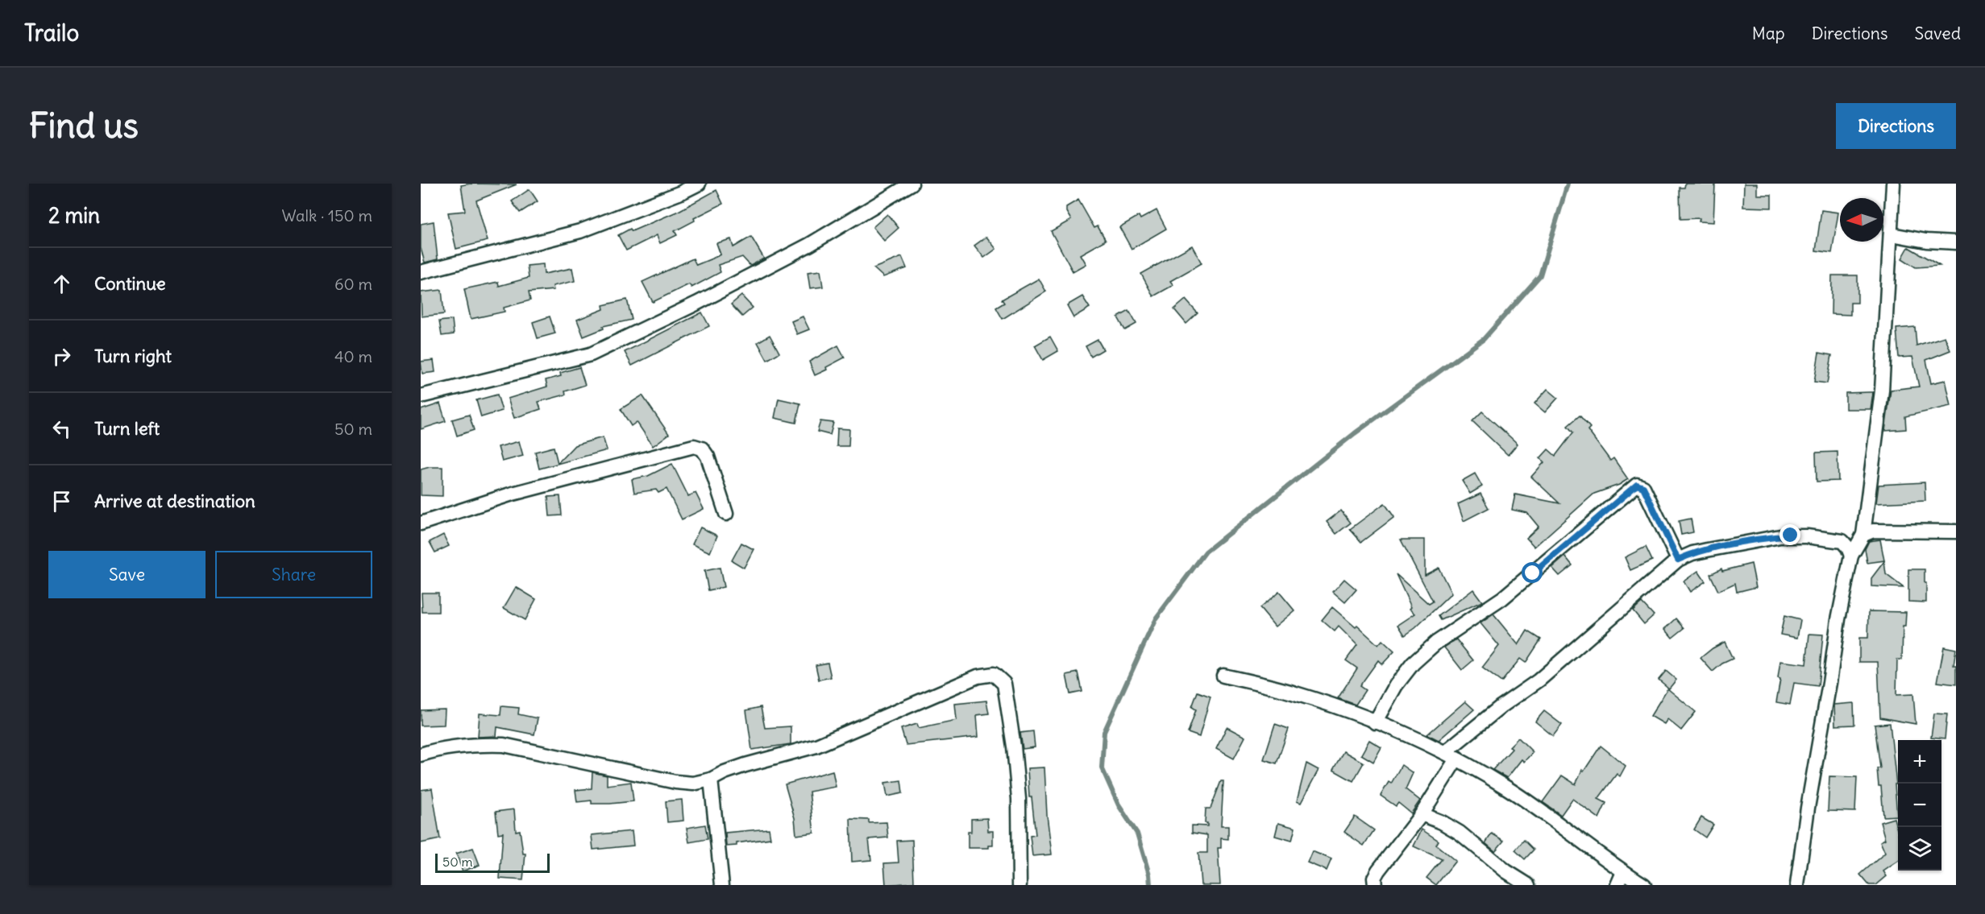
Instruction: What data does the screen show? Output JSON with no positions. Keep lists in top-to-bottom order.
{
  "scale_bar": "50 m",
  "north": "left",
  "page": {
    "header": "Trailo",
    "nav": ["Map", "Directions", "Saved"],
    "buttons": [
      "Directions",
      ["Save", "Share"]
    ],
    "title": "Find us",
    "heading": ["2 min", "Walk · 150 m"],
    "list": [
      ["Continue", "60 m"],
      ["Turn right", "40 m"],
      ["Turn left", "50 m"],
      "Arrive at destination"
    ],
    "map_buttons": ["+", "−"],
    "scale": "50 m"
  }
}
